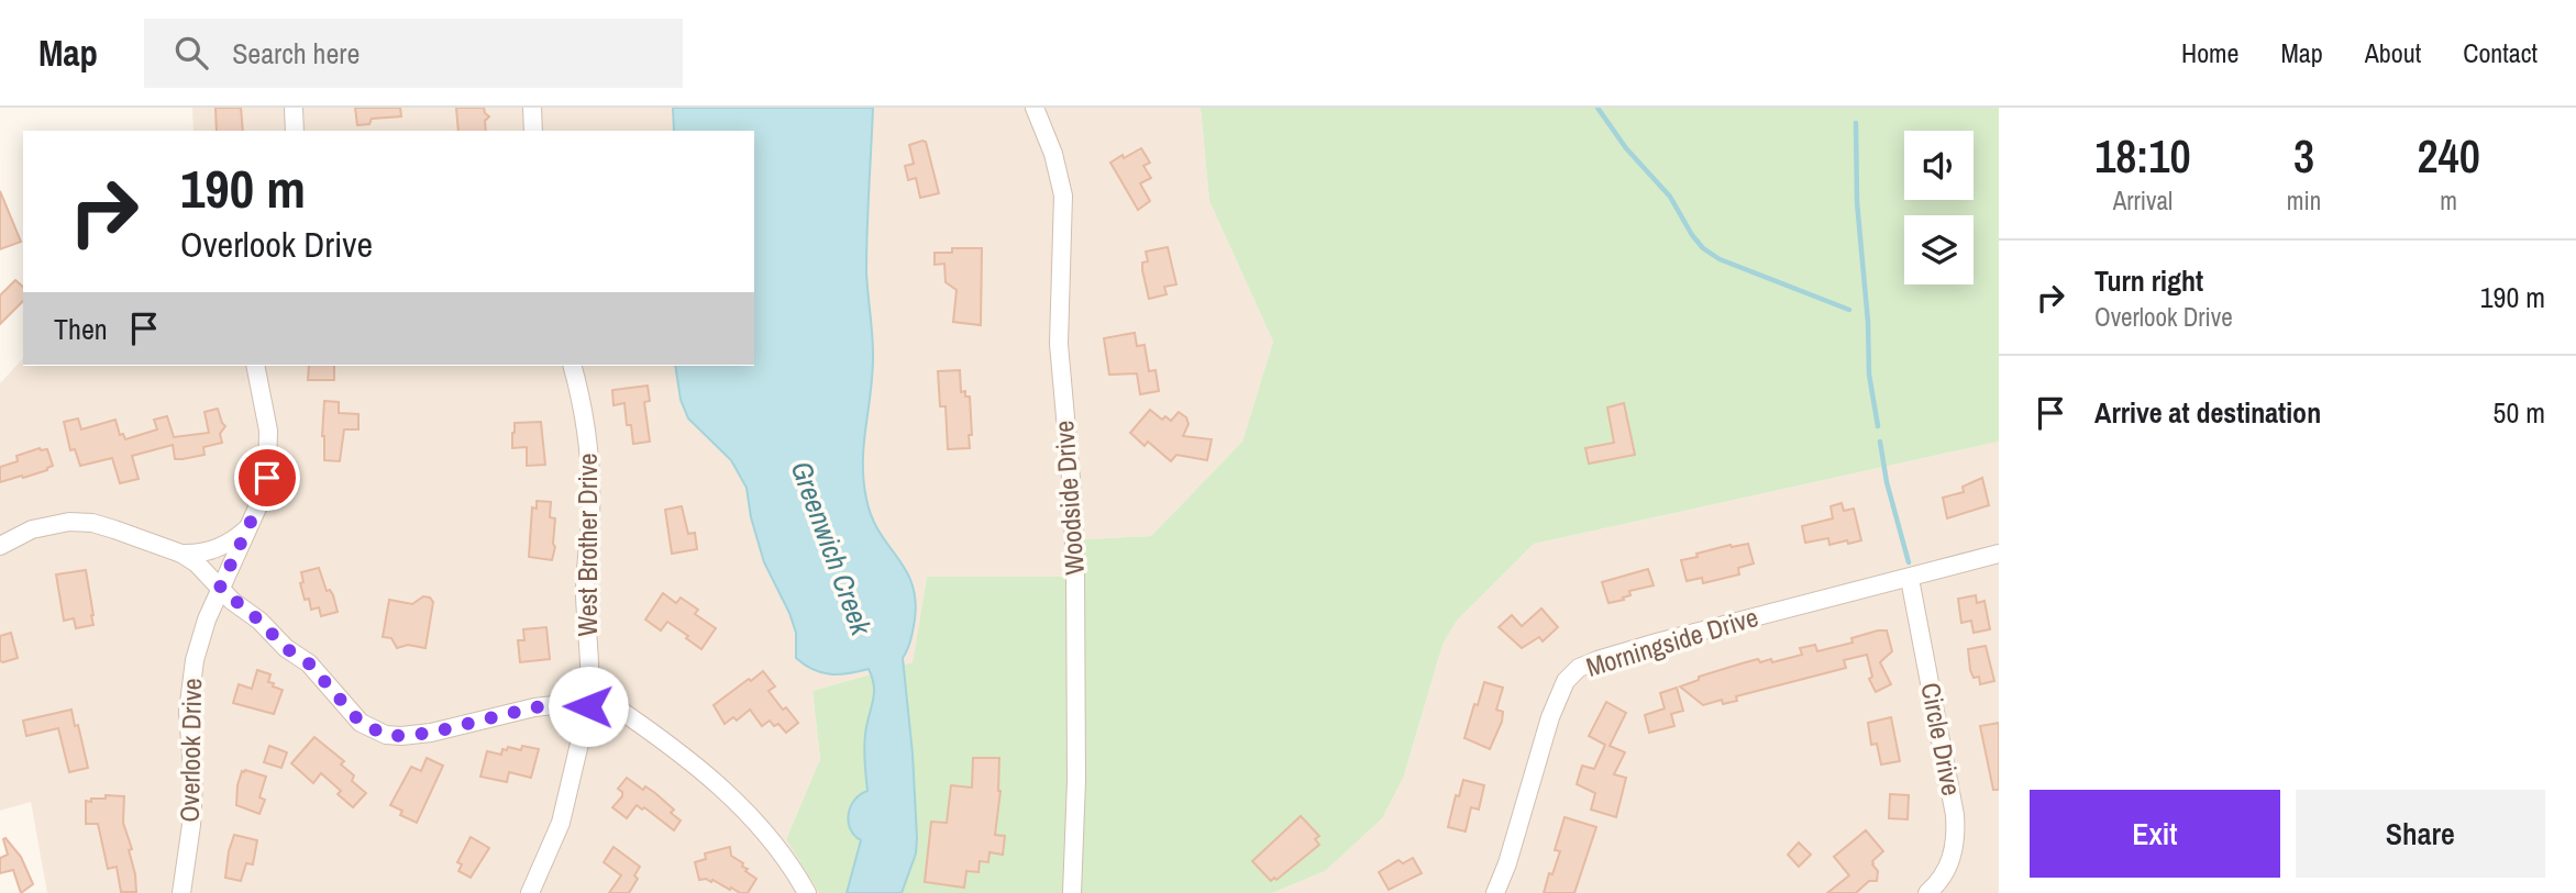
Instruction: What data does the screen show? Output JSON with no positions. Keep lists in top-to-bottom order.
{
  "streets": {
    "street": [
      "Woodside Drive",
      "West Brother Drive",
      "Morningside Drive",
      "Circle Drive",
      "Overlook Drive"
    ]
  },
  "crossings": [
    ["Morningside Drive", "Circle Drive"]
  ],
  "water": ["Greenwich Creek"],
  "page": {
    "header": "Map",
    "search": "Search here",
    "nav": [
      "Home",
      "Map",
      "About",
      "Contact"
    ],
    "eta": [
      "18:10",
      "Arrival",
      "3",
      "min",
      "240",
      "m"
    ],
    "turn": ["190 m", "Overlook Drive"],
    "list": [
      {
        "name": "Turn right",
        "note": "Overlook Drive",
        "value": "190 m"
      },
      {
        "name": "Arrive at destination",
        "value": "50 m"
      }
    ],
    "then": "Then",
    "buttons": ["Exit", "Share"]
  }
}
